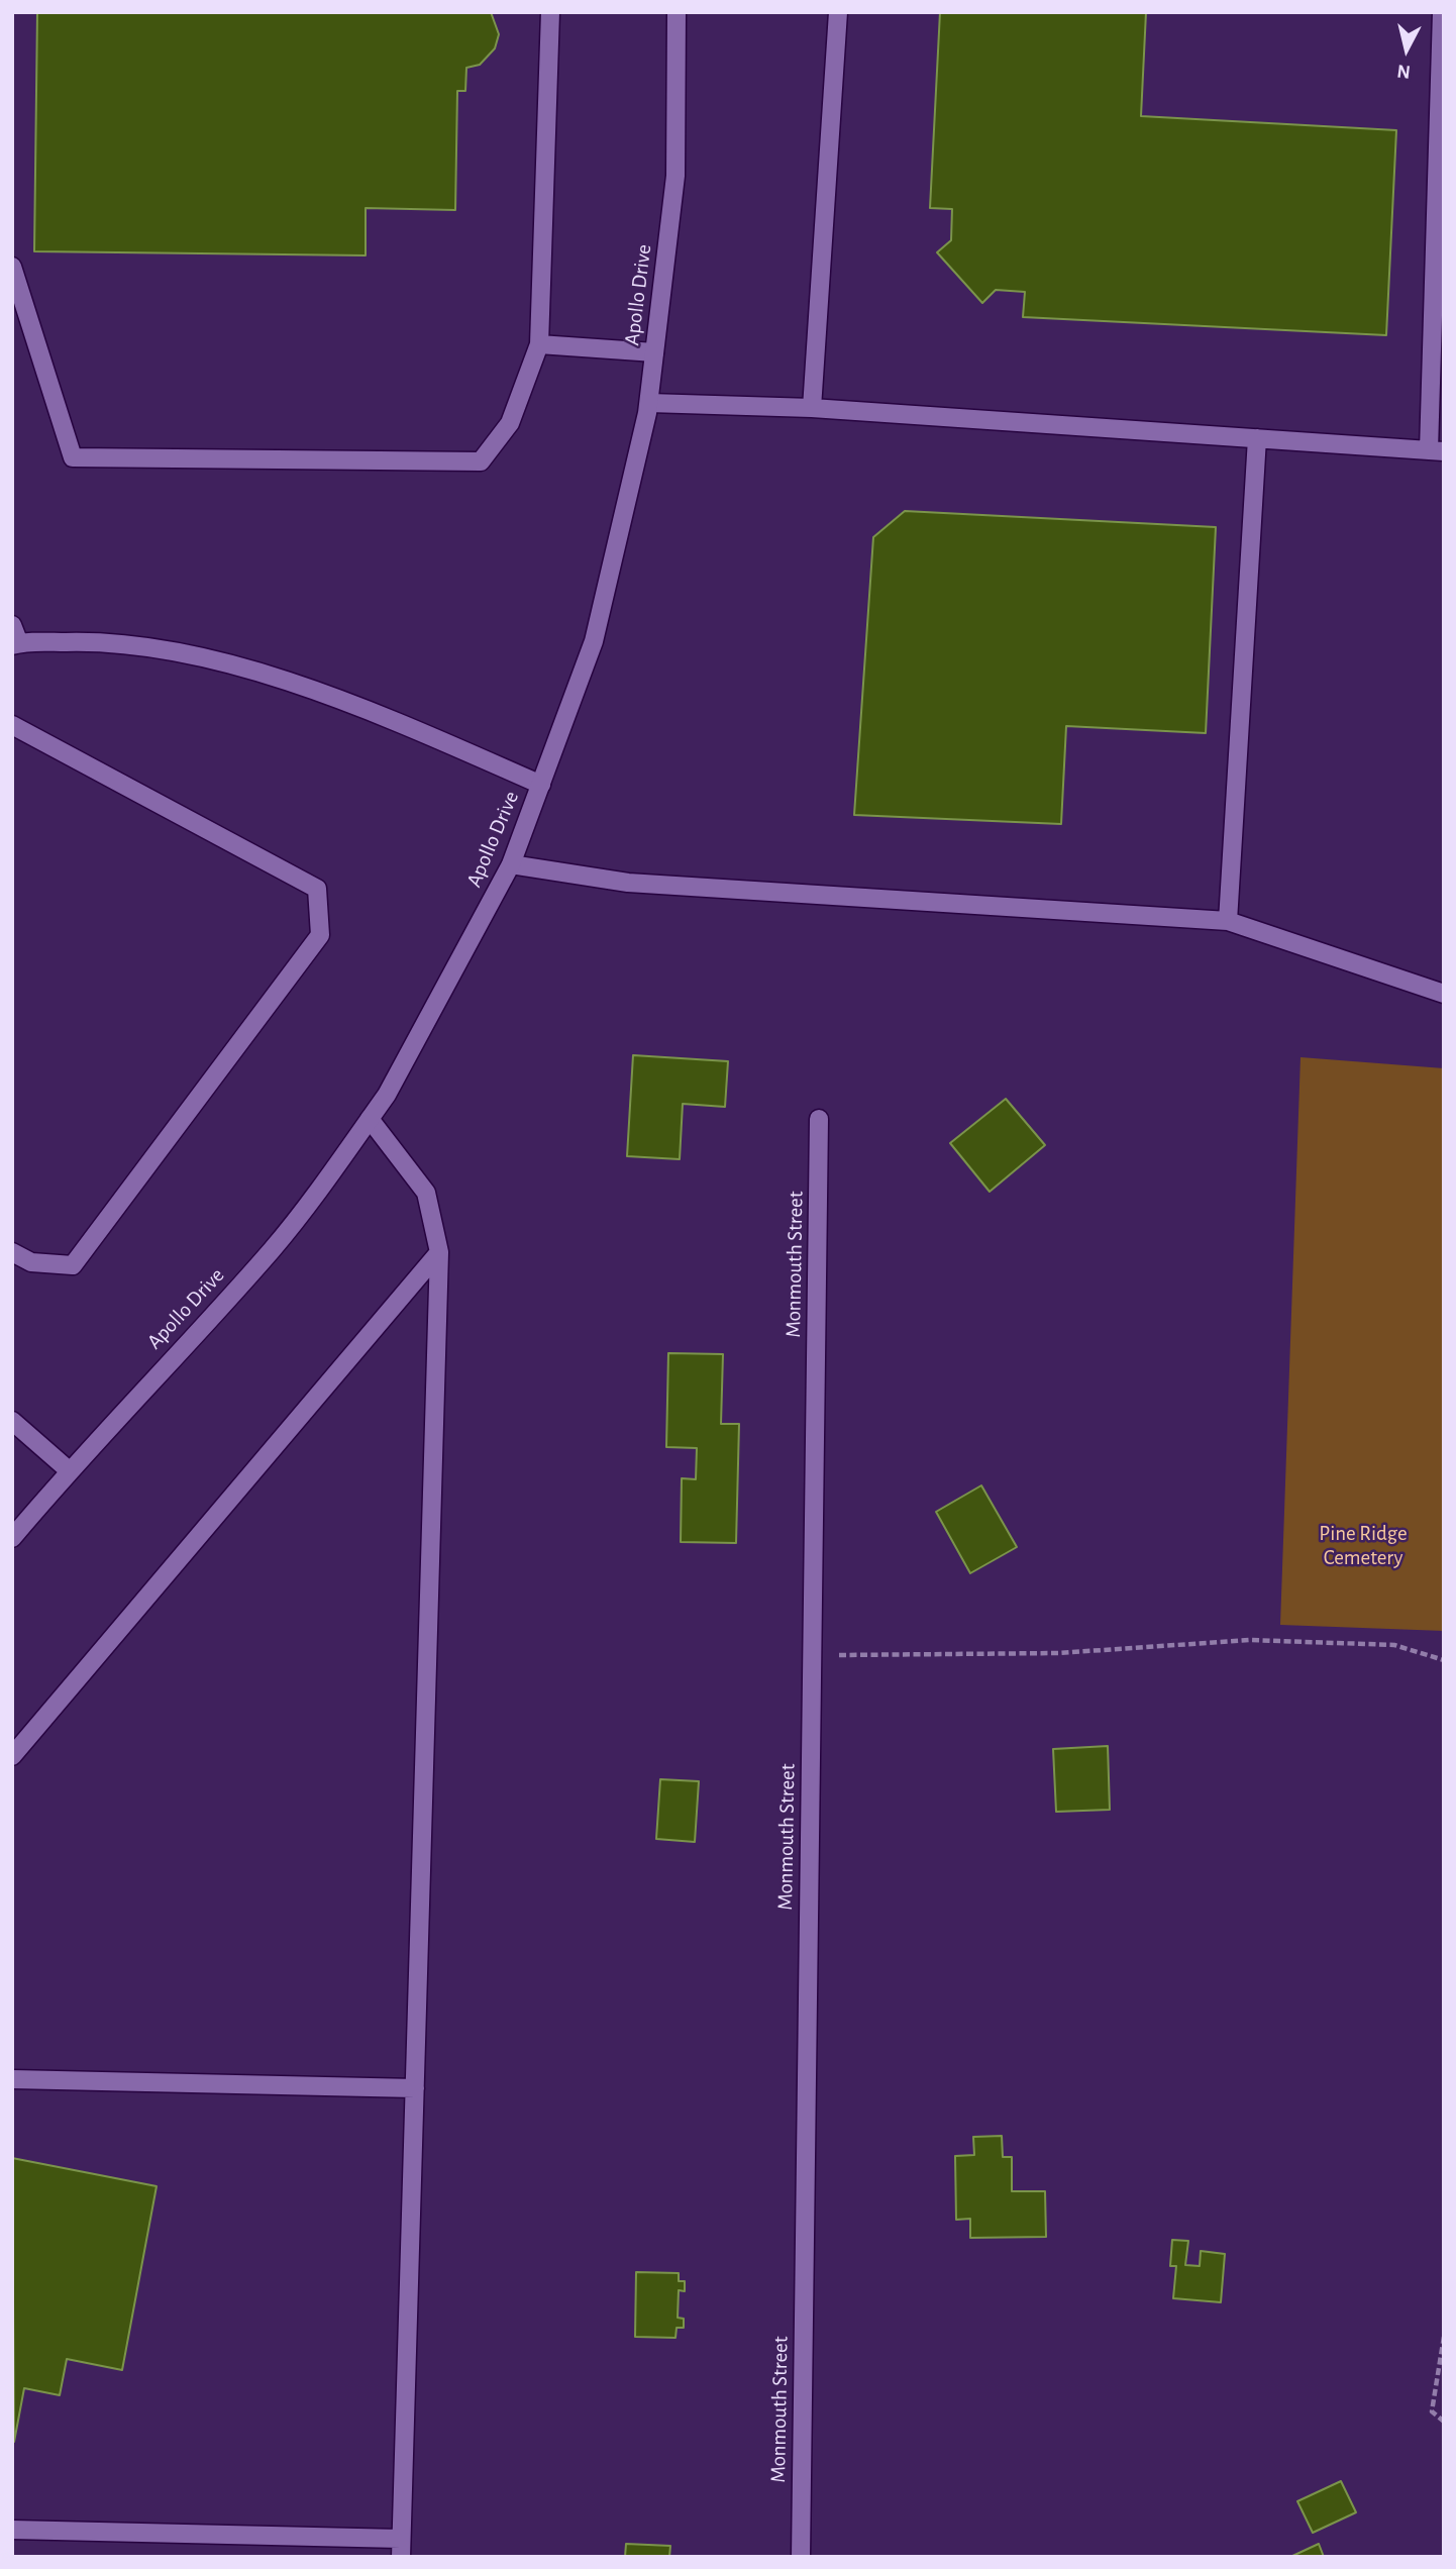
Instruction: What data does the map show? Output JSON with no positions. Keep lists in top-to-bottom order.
{
  "streets": {
    "street": ["Apollo Drive", "Monmouth Street"]
  },
  "parks": ["Pine Ridge Cemetery"],
  "north": "bottom"
}
